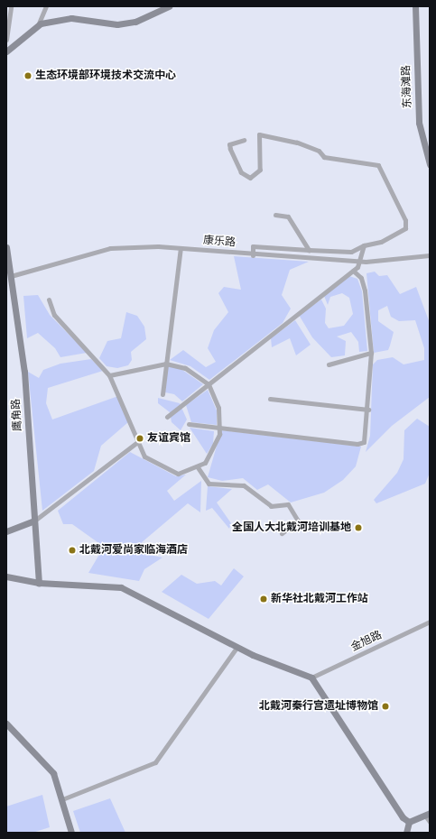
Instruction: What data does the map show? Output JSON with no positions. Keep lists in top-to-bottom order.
{
  "streets": {
    "main road": ["东海滩路", "鹰角路"],
    "street": ["康乐路", "金旭路"]
  },
  "crossings": [
    ["康乐路", "鹰角路"]
  ],
  "places": [
    "生态环境部环境技术交流中心",
    "友谊宾馆",
    "全国人大北戴河培训基地",
    "北戴河爱尚家临海酒店",
    "新华社北戴河工作站",
    "北戴河秦行宫遗址博物馆"
  ]
}
